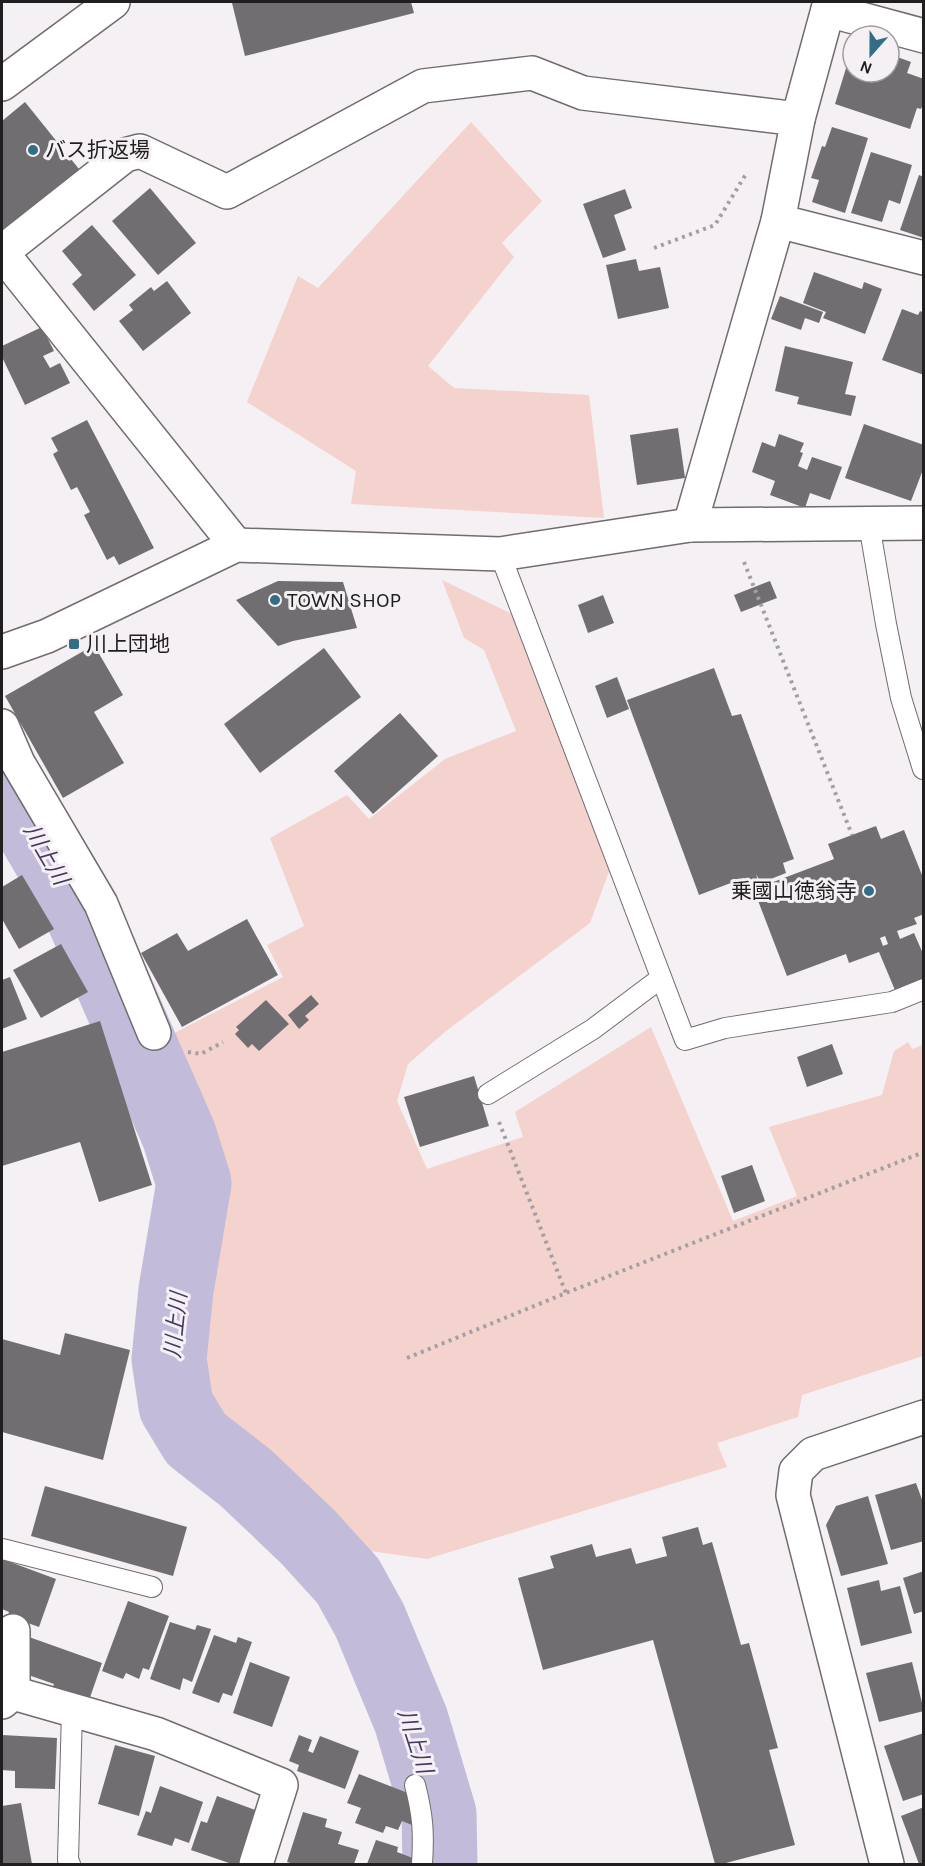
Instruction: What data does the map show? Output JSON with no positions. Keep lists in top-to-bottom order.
{
  "water": ["川上川"],
  "places": {
    "other": ["バス折返場", "TOWN SHOP", "乗國山徳翁寺"],
    "transit": ["川上団地"]
  },
  "north": "bottom"
}
